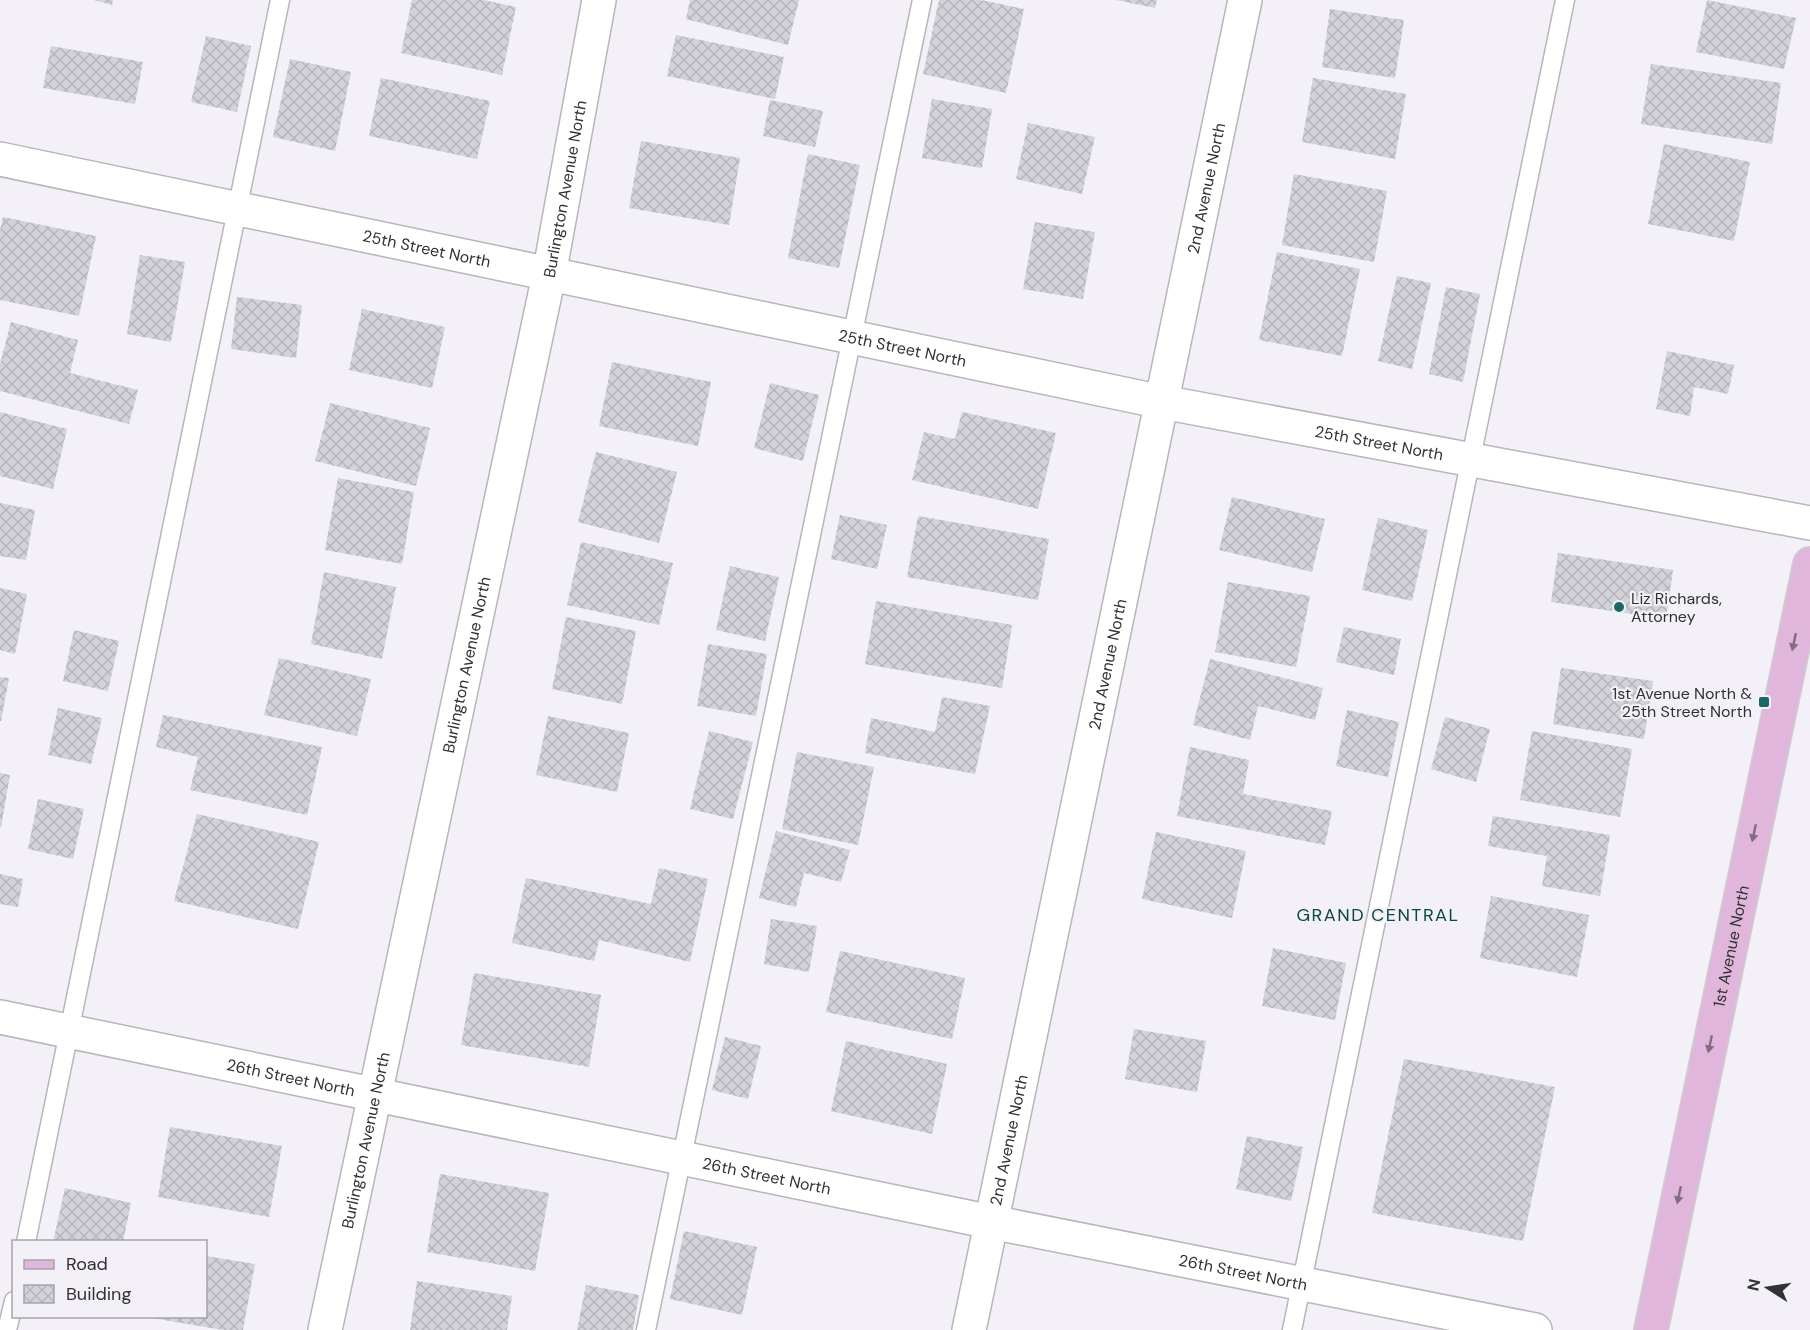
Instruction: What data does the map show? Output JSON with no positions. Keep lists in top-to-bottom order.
{
  "streets": {
    "main road": ["1st Avenue North"],
    "street": [
      "2nd Avenue North",
      "Burlington Avenue North",
      "25th Street North",
      "26th Street North"
    ]
  },
  "crossings": [
    ["2nd Avenue North", "25th Street North"],
    ["2nd Avenue North", "26th Street North"],
    ["Burlington Avenue North", "25th Street North"],
    ["Burlington Avenue North", "26th Street North"]
  ],
  "one_way": ["1st Avenue North"],
  "districts": ["GRAND CENTRAL"],
  "places": {
    "other": ["Liz Richards, Attorney"],
    "transit": ["1st Avenue North & 25th Street North"]
  },
  "legend": ["Road", "Building"],
  "north": "left"
}
